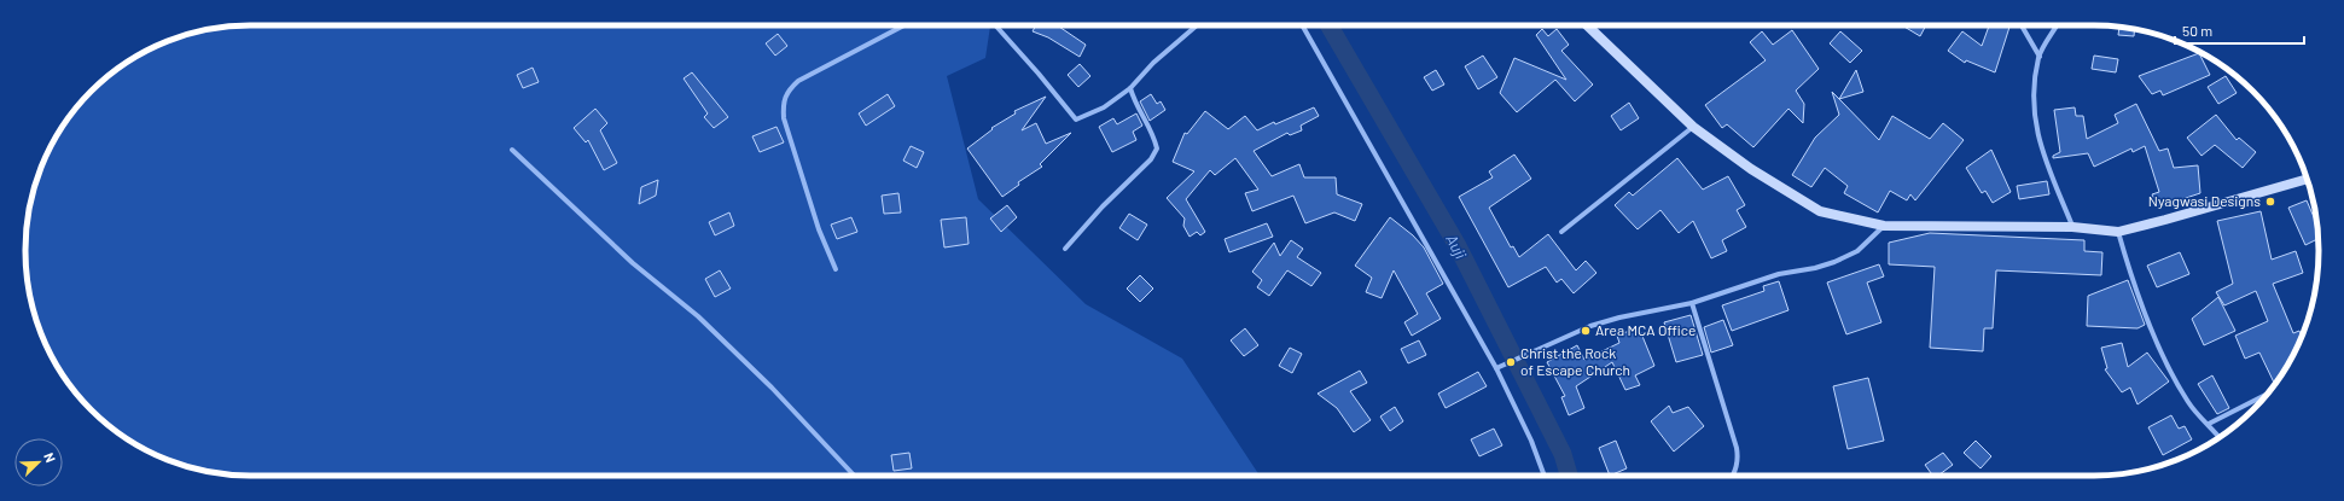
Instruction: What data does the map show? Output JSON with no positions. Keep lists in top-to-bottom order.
{
  "water": ["Auji"],
  "places": ["Nyagwasi Designs", "Area MCA Office", "Christ the Rock of Escape Church"],
  "scale_bar": "50 m",
  "north": "top right"
}
